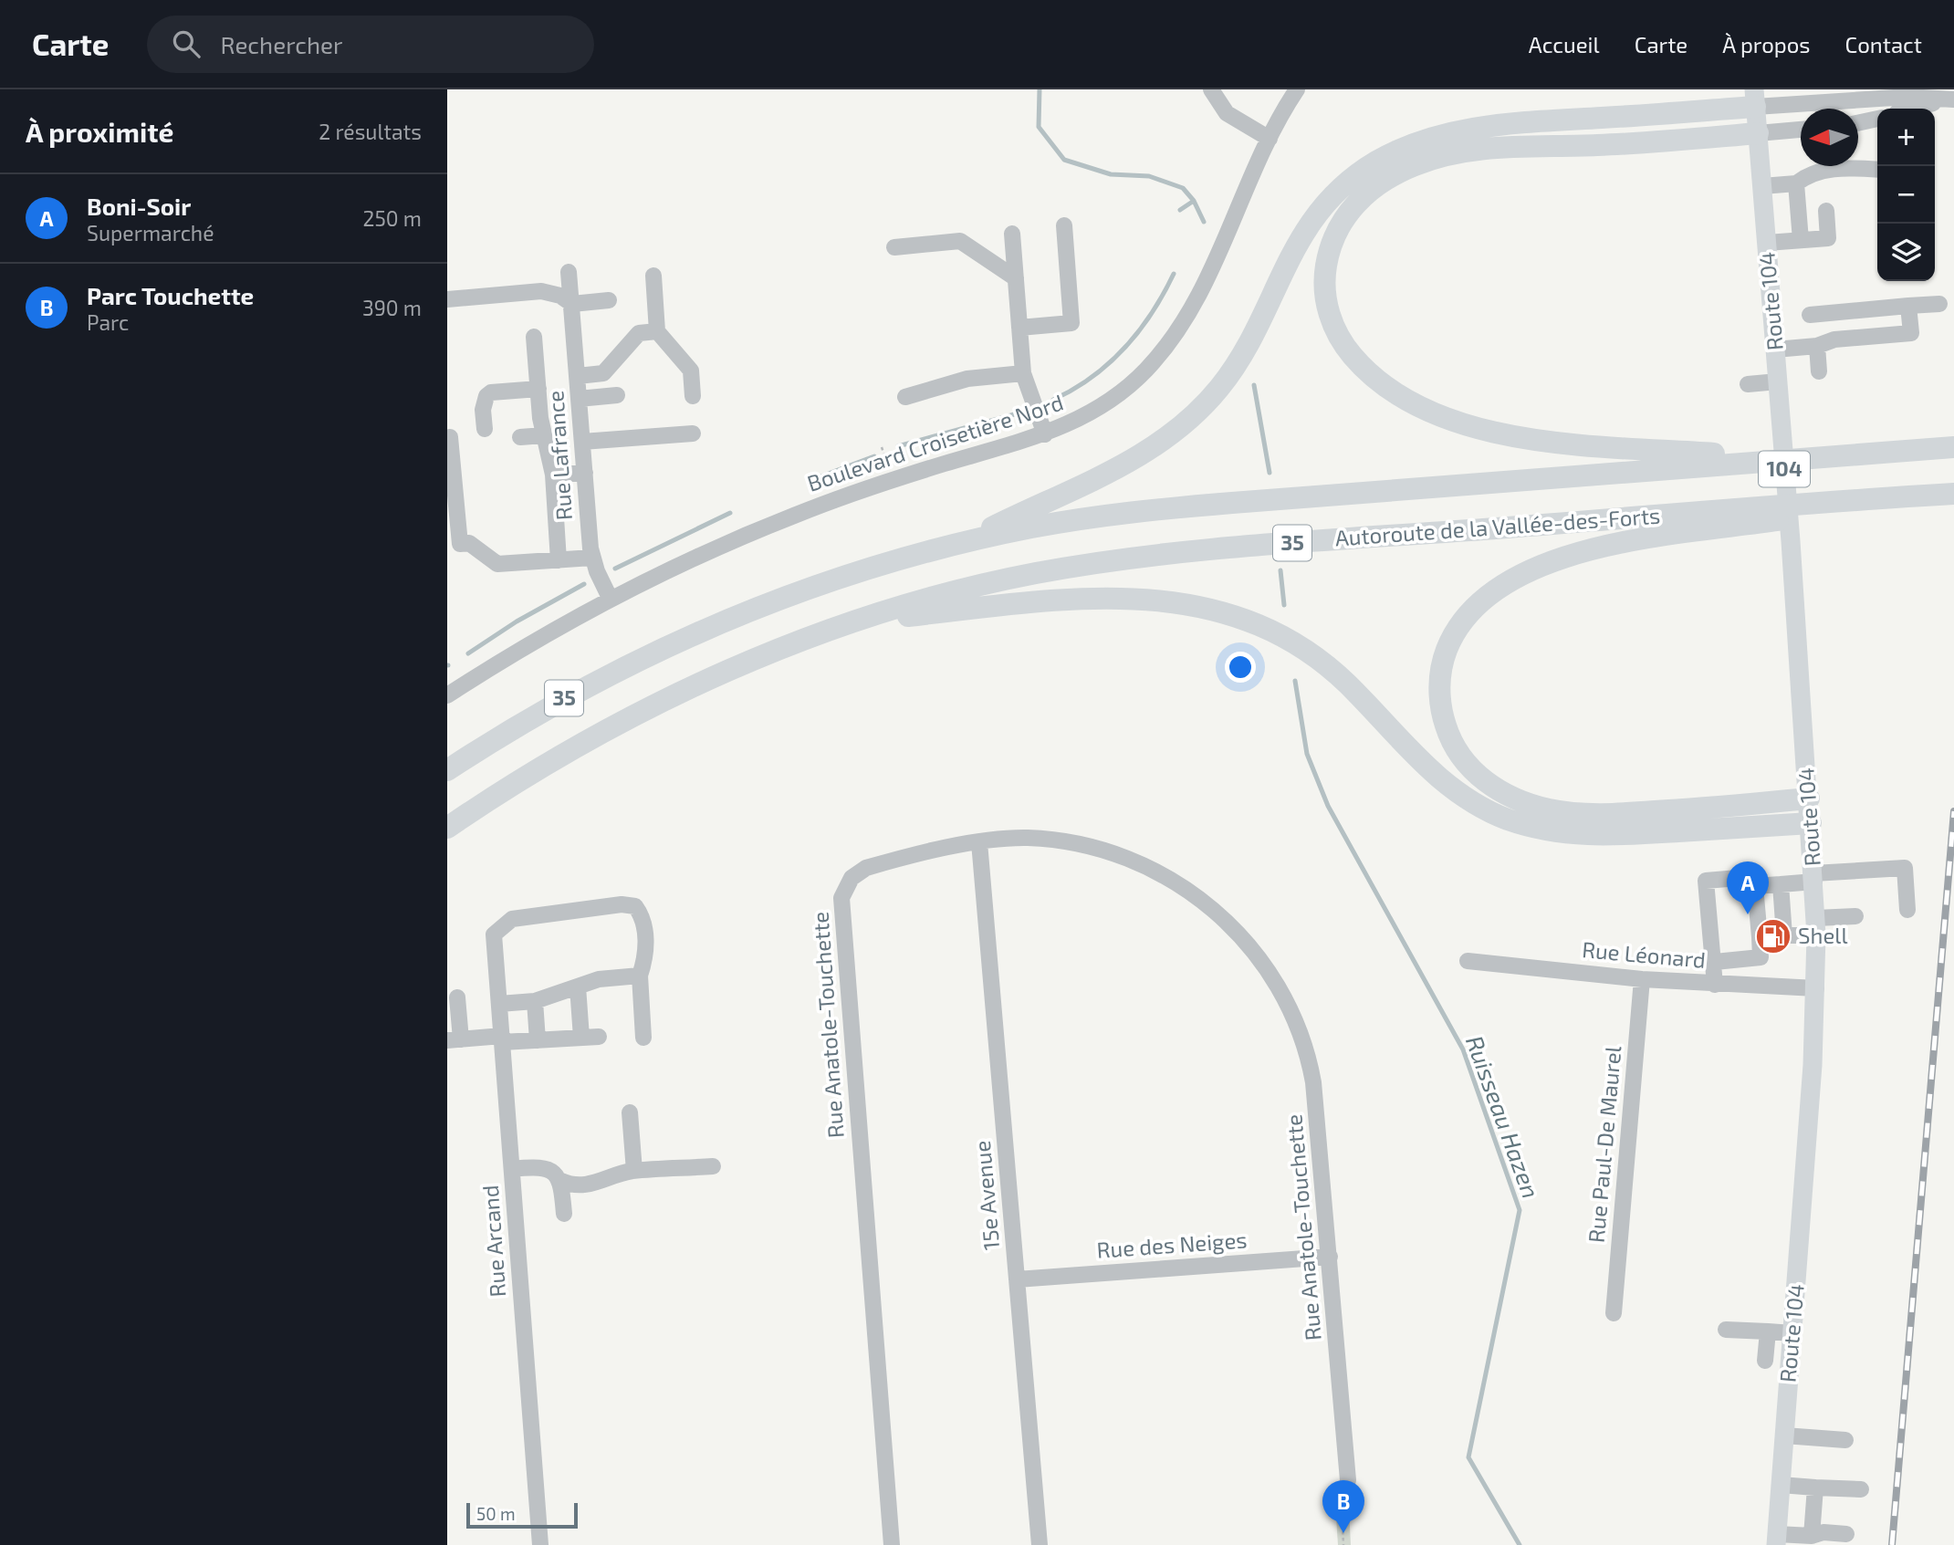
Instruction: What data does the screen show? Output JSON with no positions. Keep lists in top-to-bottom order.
{
  "streets": {
    "highway": ["Autoroute de la Vallée-des-Forts", "35"],
    "main road": ["Route 104", "104"],
    "street": [
      "Boulevard Croisetière Nord",
      "Rue Lafrance",
      "Rue Léonard",
      "Rue Anatole-Touchette",
      "Rue Paul-De Maurel",
      "15e Avenue",
      "Rue Arcand",
      "Rue des Neiges"
    ]
  },
  "crossings": [
    ["Route 104", "Rue Léonard"],
    ["Boulevard Croisetière Nord", "Rue Lafrance"],
    ["Rue Léonard", "Rue Paul-De Maurel"],
    ["Rue Anatole-Touchette", "15e Avenue"],
    ["Rue Anatole-Touchette", "Rue des Neiges"],
    ["15e Avenue", "Rue des Neiges"]
  ],
  "water": ["Ruisseau Hazen"],
  "places": {
    "fuel station": ["Shell"]
  },
  "scale_bar": "50 m",
  "north": "left",
  "page": {
    "header": "Carte",
    "search": "Rechercher",
    "nav": [
      "Accueil",
      "Carte",
      "À propos",
      "Contact"
    ],
    "heading": ["À proximité", "2 résultats"],
    "map_buttons": ["+", "−"],
    "list": [
      {
        "mark": "A",
        "name": "Boni-Soir",
        "note": "Supermarché",
        "value": "250 m"
      },
      {
        "mark": "B",
        "name": "Parc Touchette",
        "note": "Parc",
        "value": "390 m"
      }
    ],
    "pins": ["A", "B"],
    "scale": "50 m"
  }
}
